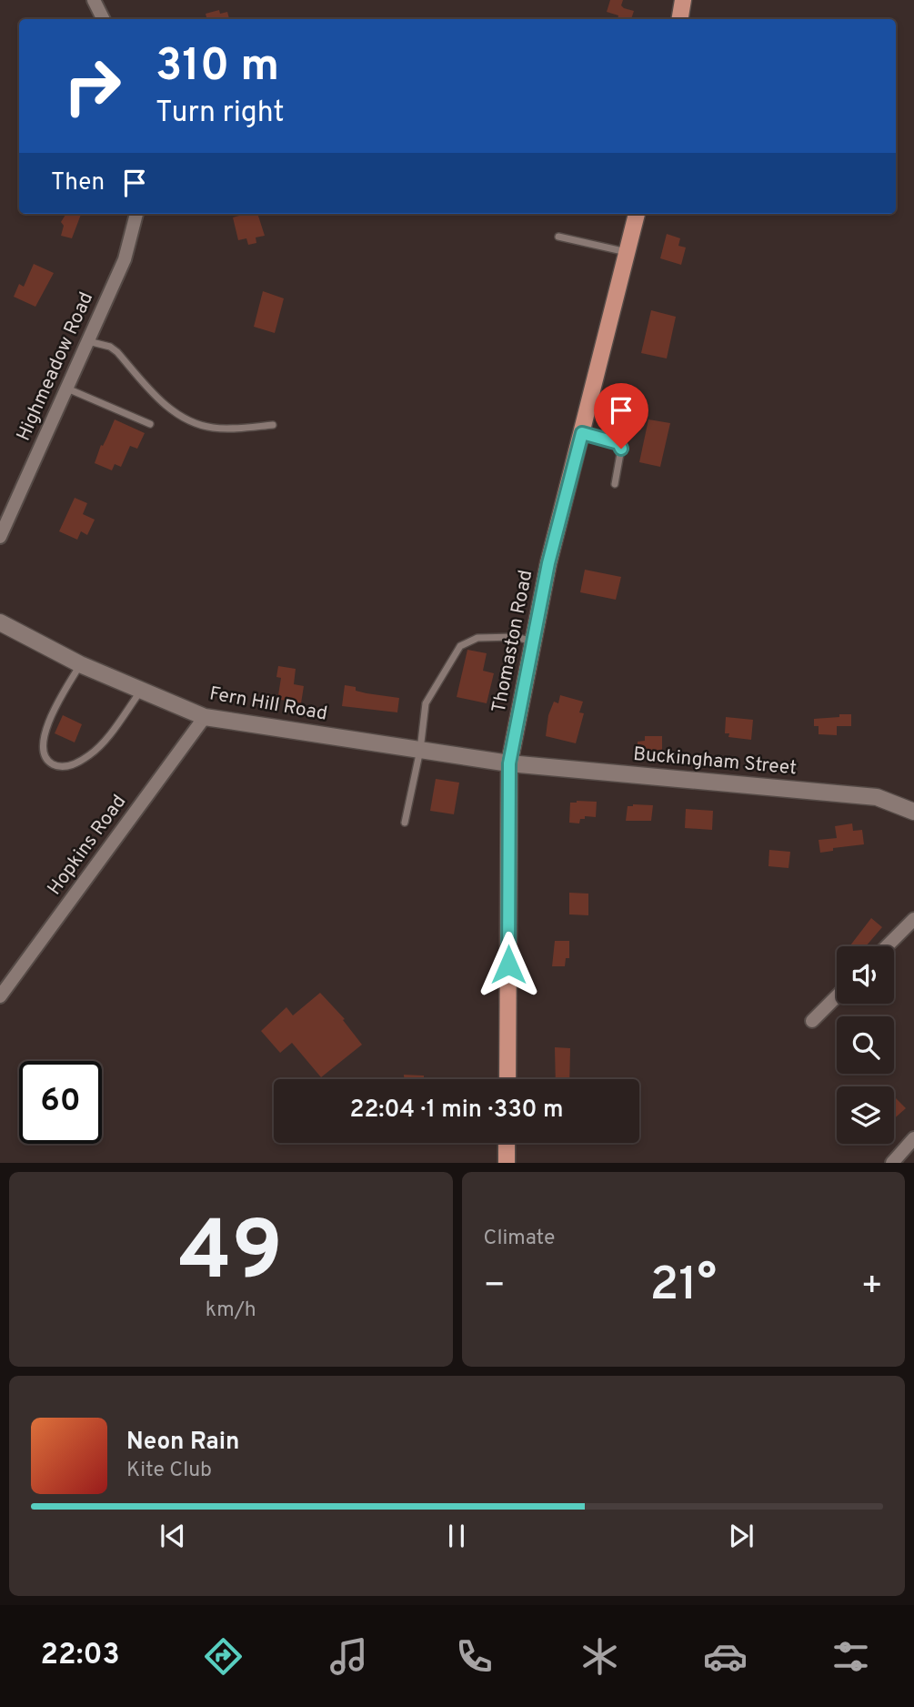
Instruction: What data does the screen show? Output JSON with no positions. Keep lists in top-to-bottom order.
{
  "streets": {
    "main road": ["Thomaston Road"],
    "street": [
      "Highmeadow Road",
      "Fern Hill Road",
      "Buckingham Street",
      "Hopkins Road"
    ]
  },
  "crossings": [
    ["Thomaston Road", "Fern Hill Road"],
    ["Thomaston Road", "Buckingham Street"],
    ["Fern Hill Road", "Buckingham Street"],
    ["Fern Hill Road", "Hopkins Road"]
  ],
  "page": {
    "turn": ["310 m", "Turn right"],
    "then": "Then",
    "limit": "60",
    "trip": "22:04 · 1 min · 330 m",
    "tile": [
      ["49", "km/h"],
      "Climate"
    ],
    "heat": ["−", "21°", "+"],
    "song": ["Neon Rain", "Kite Club"],
    "tabs": "22:03"
  }
}
